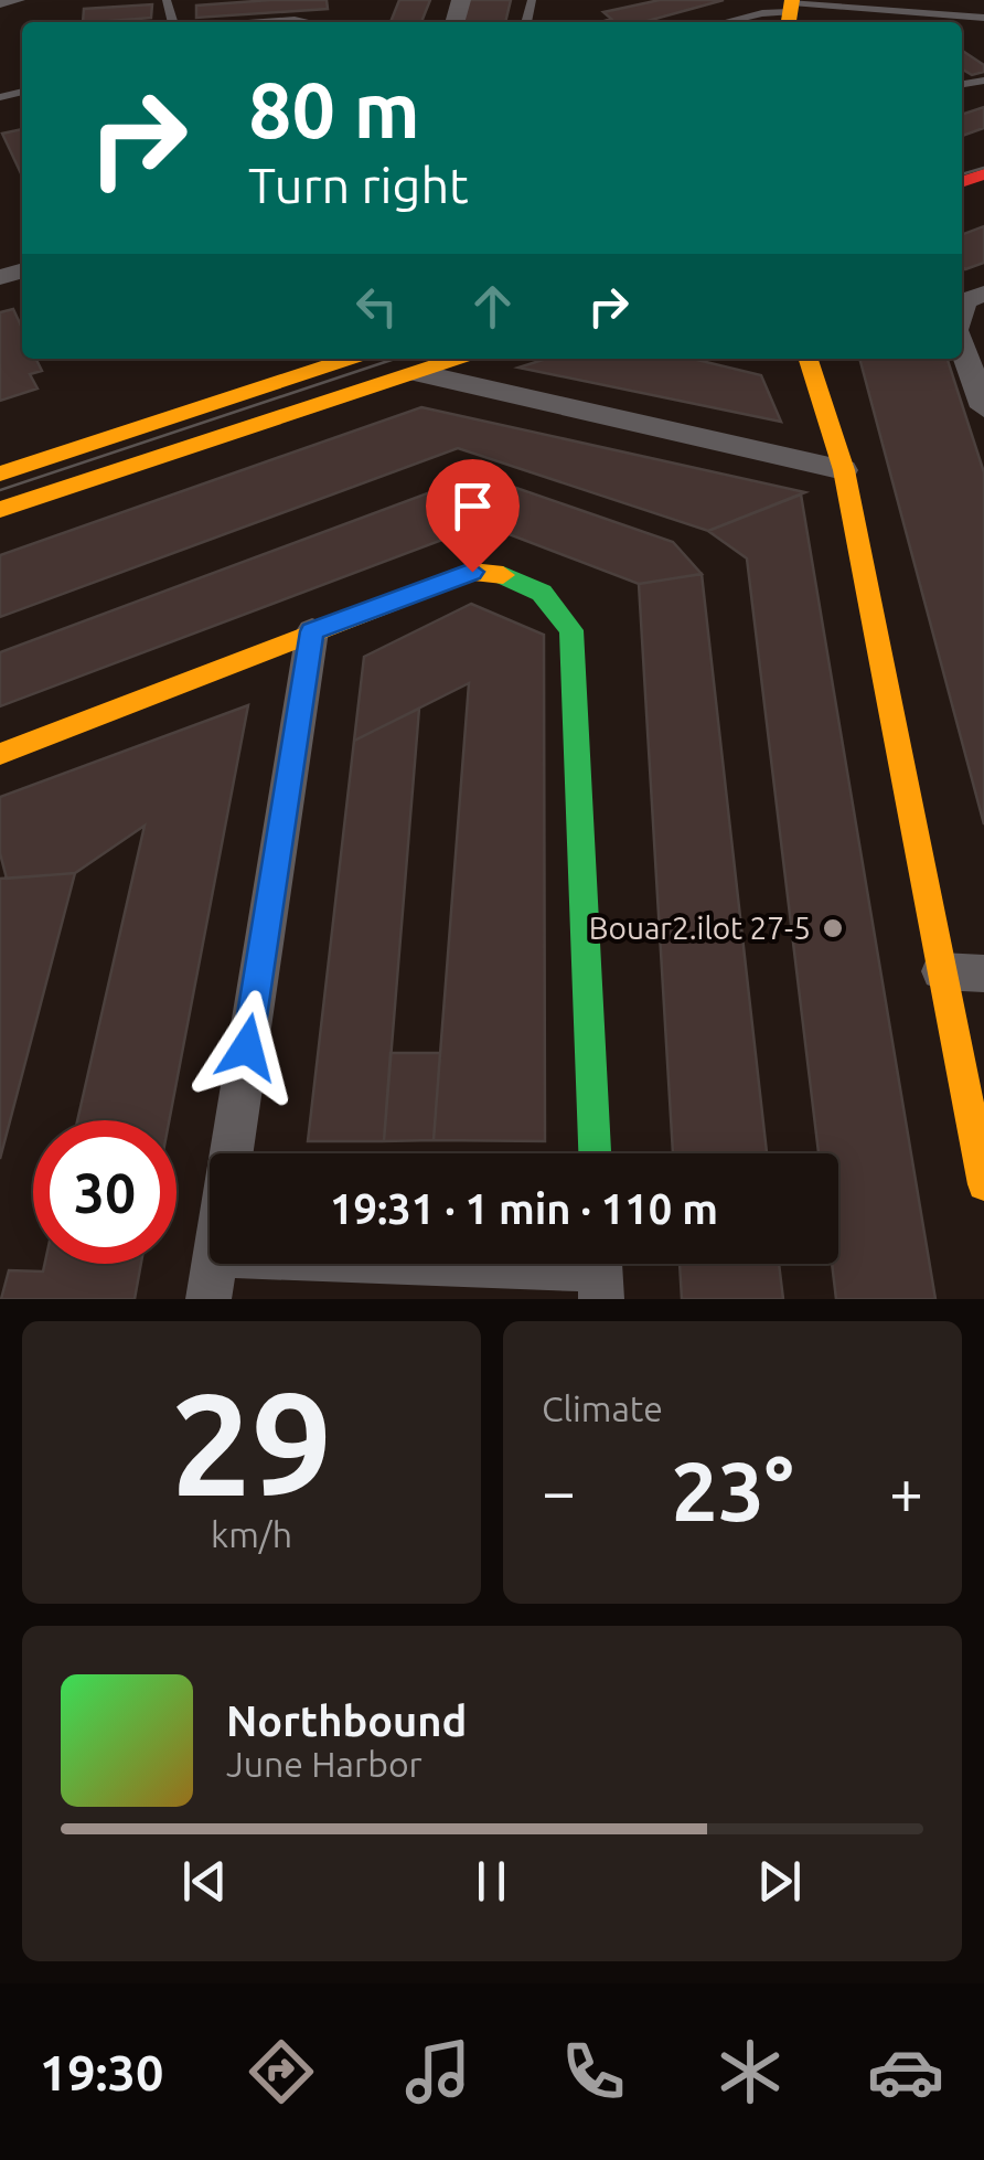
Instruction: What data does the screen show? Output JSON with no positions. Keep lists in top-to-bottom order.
{
  "places": ["Bouar2.ilot 27-5"],
  "page": {
    "turn": ["80 m", "Turn right"],
    "limit": "30",
    "trip": "19:31 · 1 min · 110 m",
    "tile": [
      ["29", "km/h"],
      "Climate"
    ],
    "heat": ["−", "23°", "+"],
    "song": ["Northbound", "June Harbor"],
    "tabs": "19:30"
  }
}
